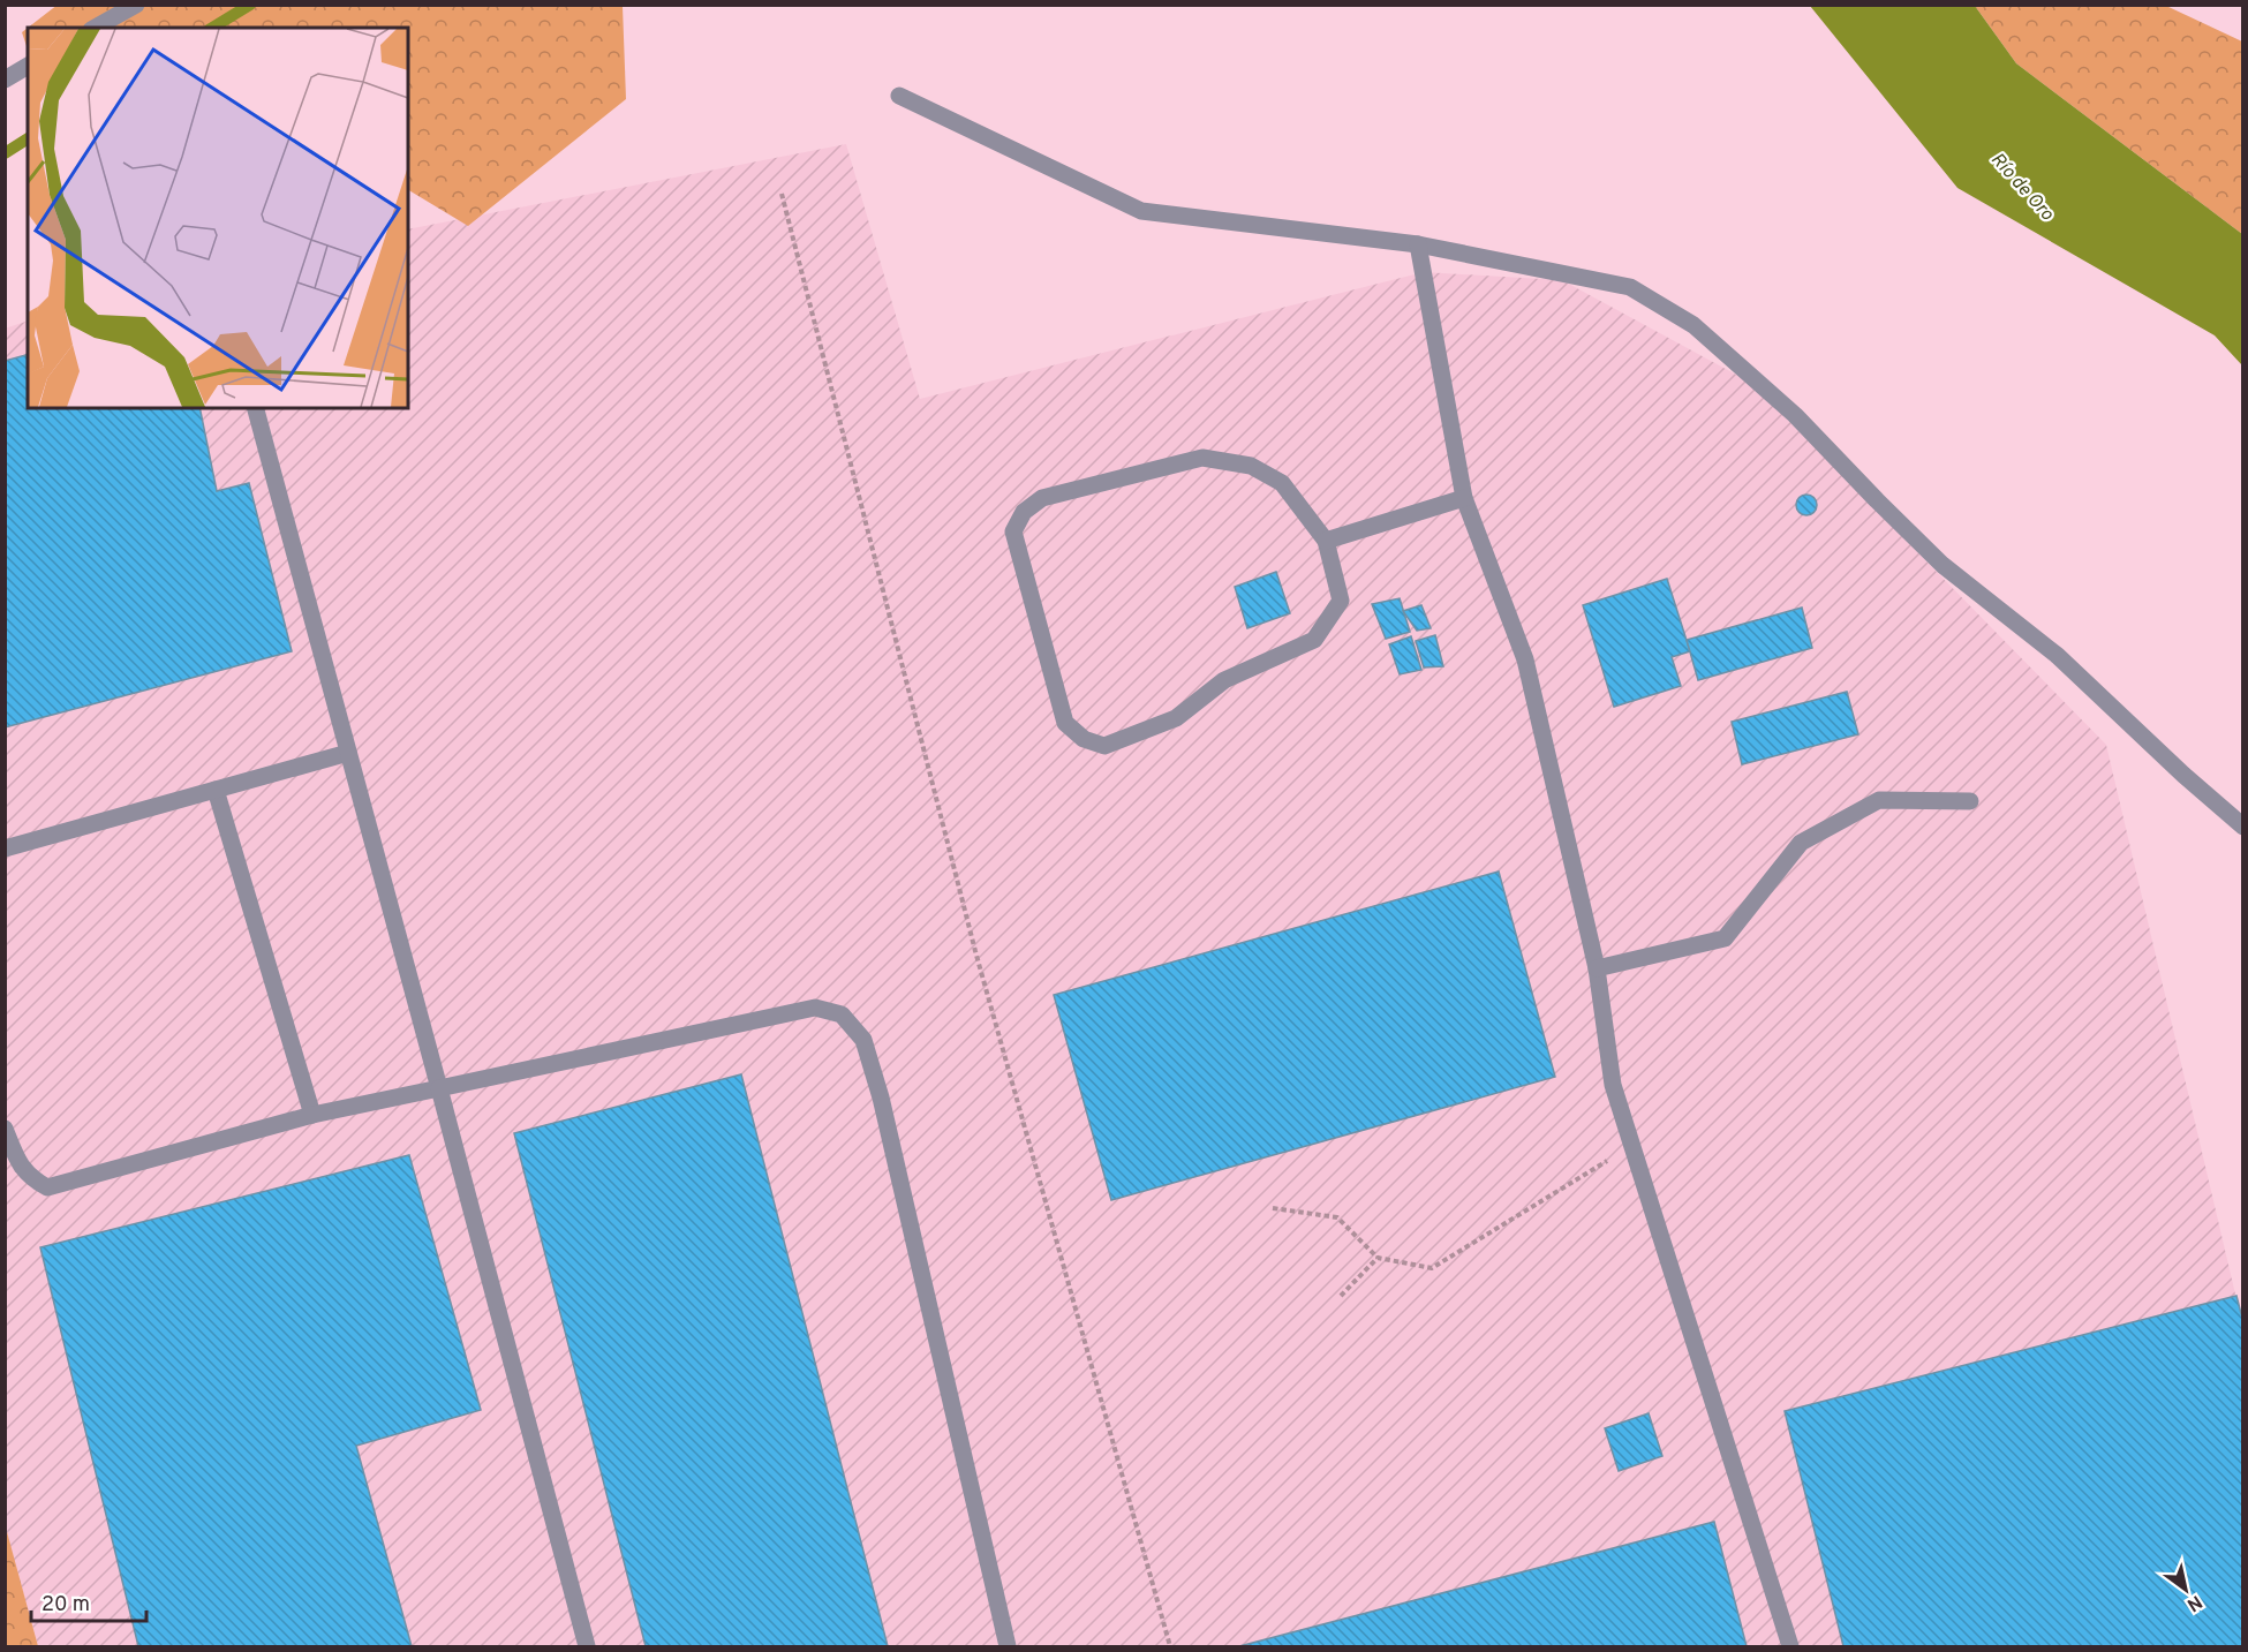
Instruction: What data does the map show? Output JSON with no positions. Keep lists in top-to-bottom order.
{
  "water": ["Río de Oro"],
  "scale_bar": "20 m",
  "north": "bottom right"
}
